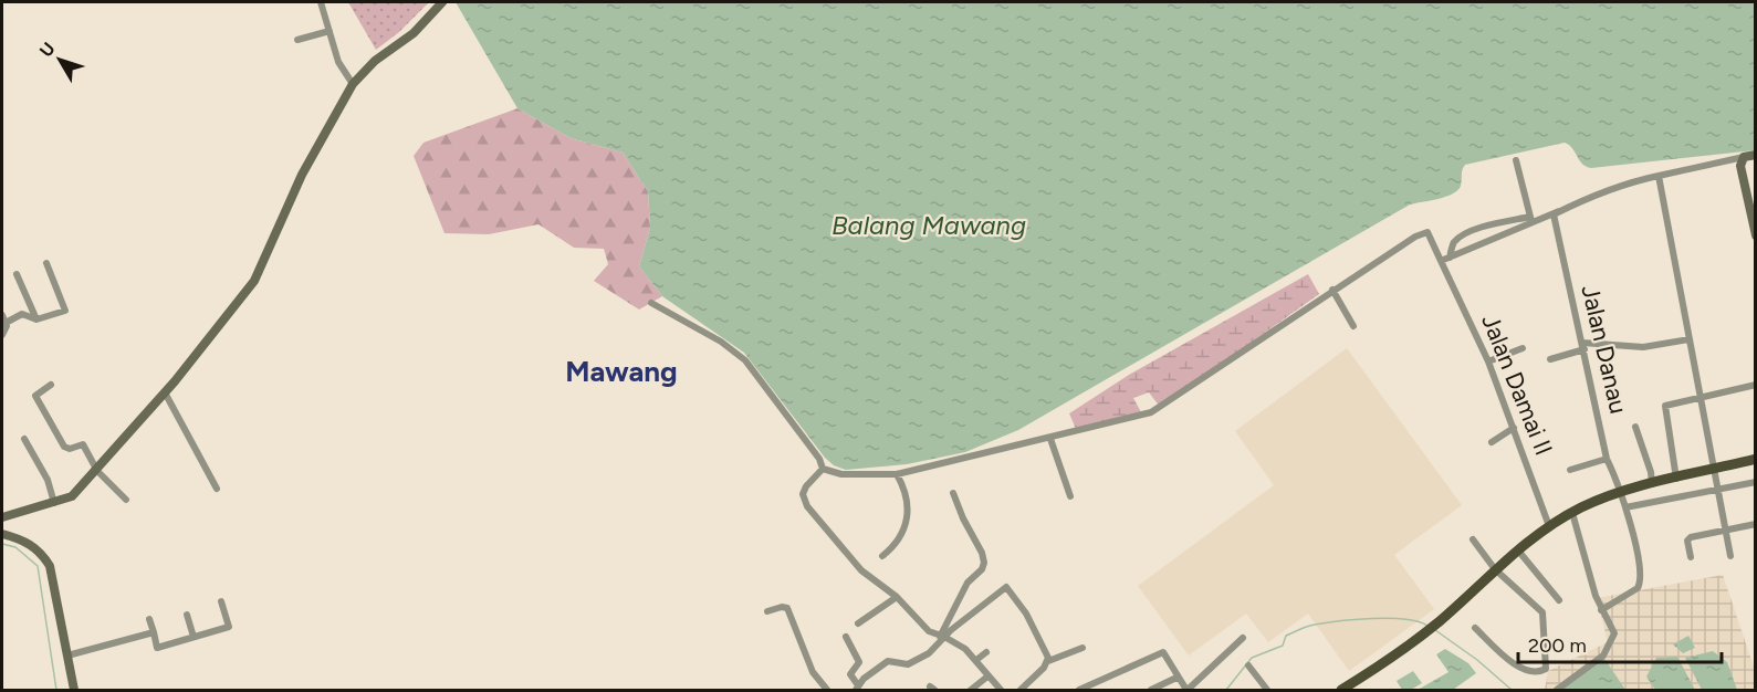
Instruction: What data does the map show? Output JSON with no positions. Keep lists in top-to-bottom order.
{
  "streets": {
    "street": ["Jalan Danau", "Jalan Damai II"]
  },
  "districts": ["Mawang"],
  "water": ["Balang Mawang"],
  "scale_bar": "200 m",
  "north": "top left"
}
